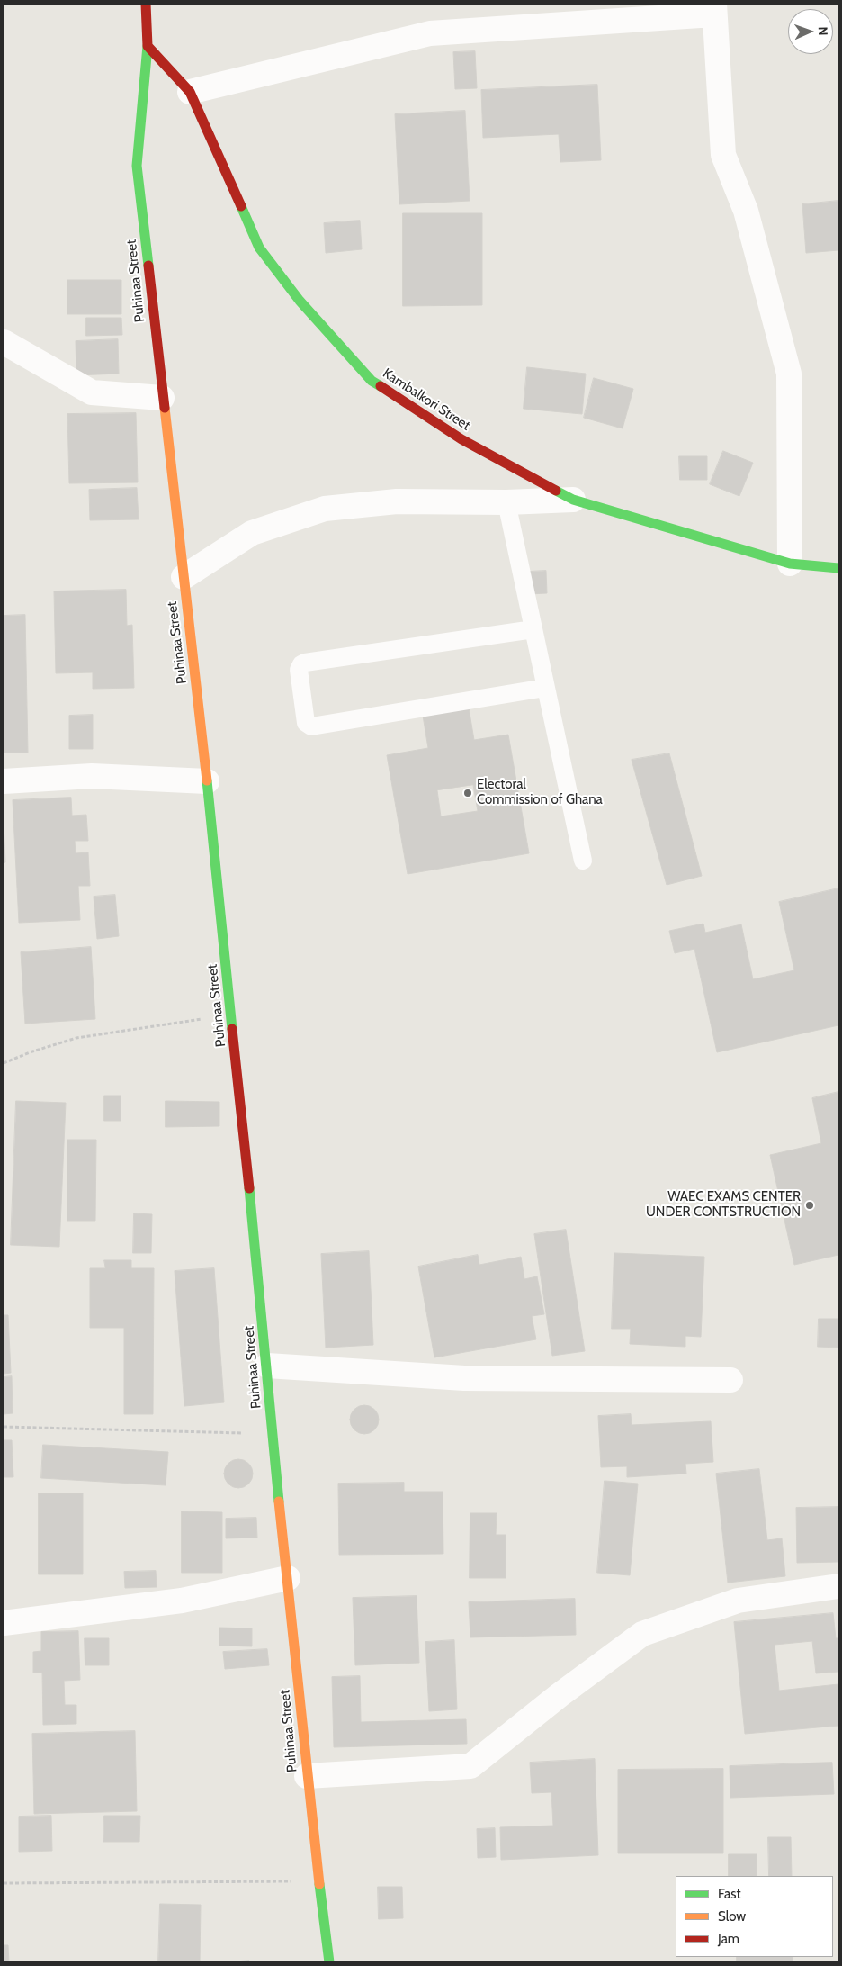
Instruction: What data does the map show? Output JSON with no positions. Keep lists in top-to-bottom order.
{
  "streets": {
    "street": ["Puhinaa Street", "Kambalkori Street"]
  },
  "crossings": [
    ["Puhinaa Street", "Kambalkori Street"]
  ],
  "places": ["Electoral Commission of Ghana", "WAEC EXAMS CENTER UNDER CONTSTRUCTION"],
  "legend": ["Fast", "Slow", "Jam"],
  "north": "right"
}
